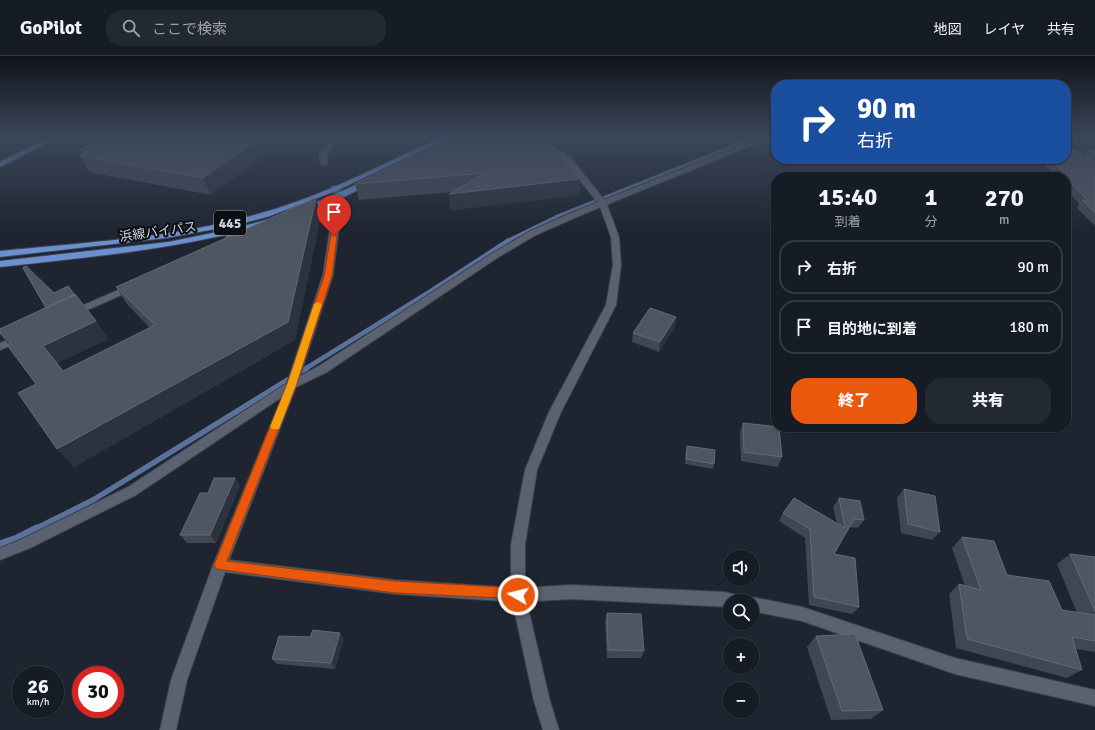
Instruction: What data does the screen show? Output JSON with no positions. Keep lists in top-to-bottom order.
{
  "streets": {
    "highway": ["445", "浜線バイパス"]
  },
  "page": {
    "header": "GoPilot",
    "search": "ここで検索",
    "nav": ["地図", "レイヤ", "共有"],
    "turn": ["90 m", "右折"],
    "eta": [
      "15:40",
      "到着",
      "1",
      "分",
      "270",
      "m"
    ],
    "list": [
      {
        "name": "右折",
        "value": "90 m"
      },
      {
        "name": "目的地に到着",
        "value": "180 m"
      }
    ],
    "buttons": ["終了", "共有"],
    "map_buttons": ["+", "−"],
    "speed": "26 km/h",
    "limit": "30"
  }
}
